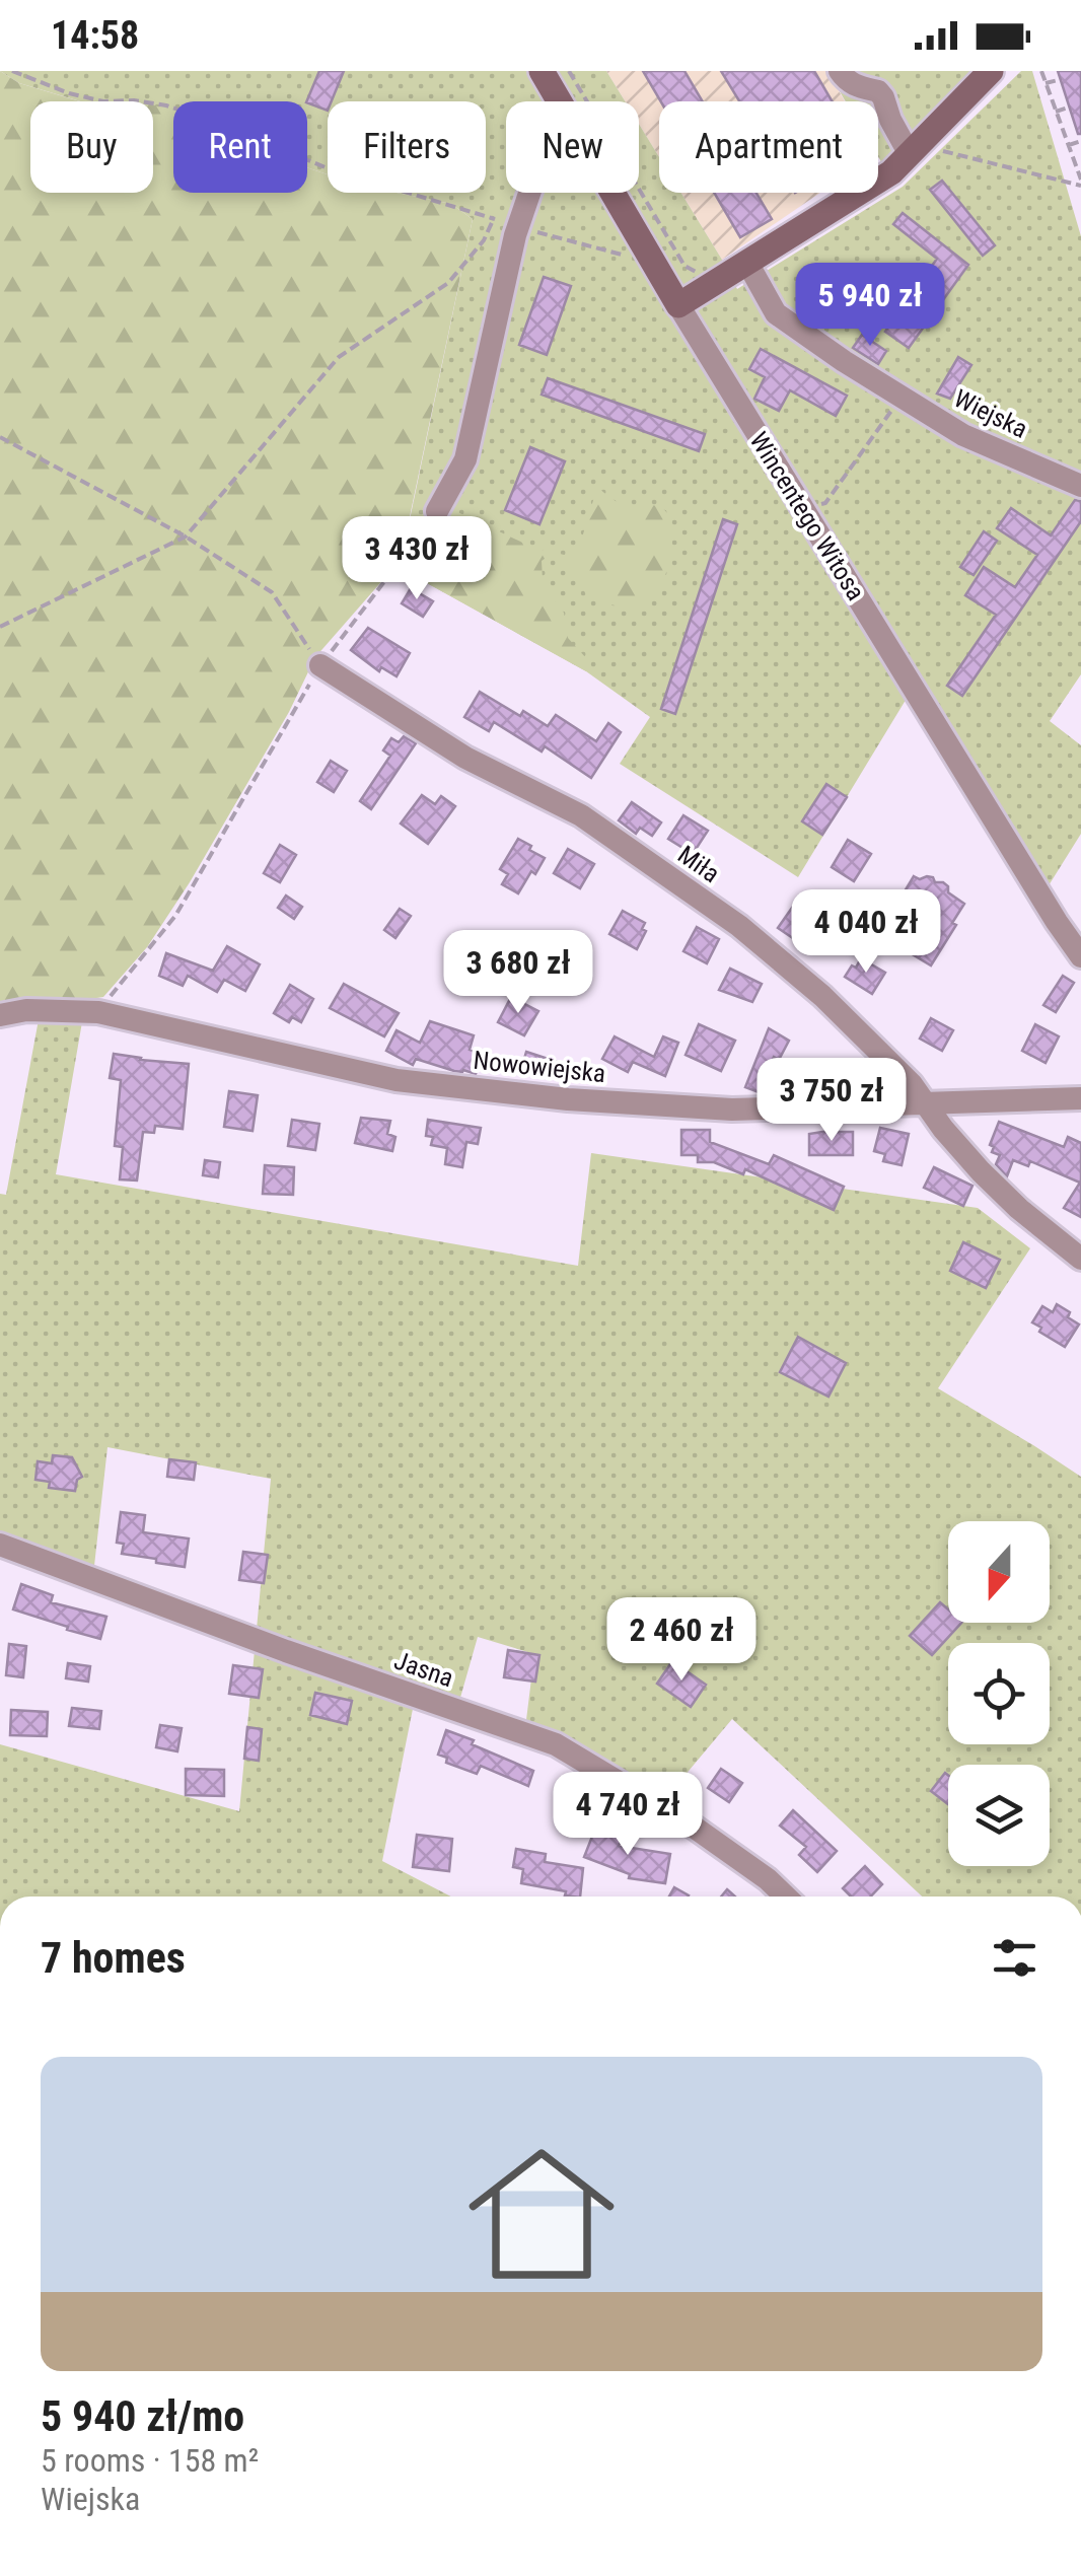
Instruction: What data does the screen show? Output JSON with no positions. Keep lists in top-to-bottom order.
{
  "streets": {
    "street": [
      "Wiejska",
      "Wincentego Witosa",
      "Miła",
      "Nowowiejska",
      "Jasna"
    ]
  },
  "crossings": [
    ["Miła", "Nowowiejska"]
  ],
  "north": "bottom",
  "page": {
    "status": "14:58",
    "chip": [
      "Buy",
      "Rent",
      "Filters",
      "New",
      "Apartment"
    ],
    "price": [
      "5 940 zł",
      "3 430 zł",
      "4 040 zł",
      "3 680 zł",
      "3 750 zł",
      "2 460 zł",
      "4 740 zł"
    ],
    "heading": "7 homes",
    "list": [
      {
        "name": "5 940 zł/mo",
        "note": "5 rooms · 158 m² · Wiejska"
      }
    ]
  }
}
